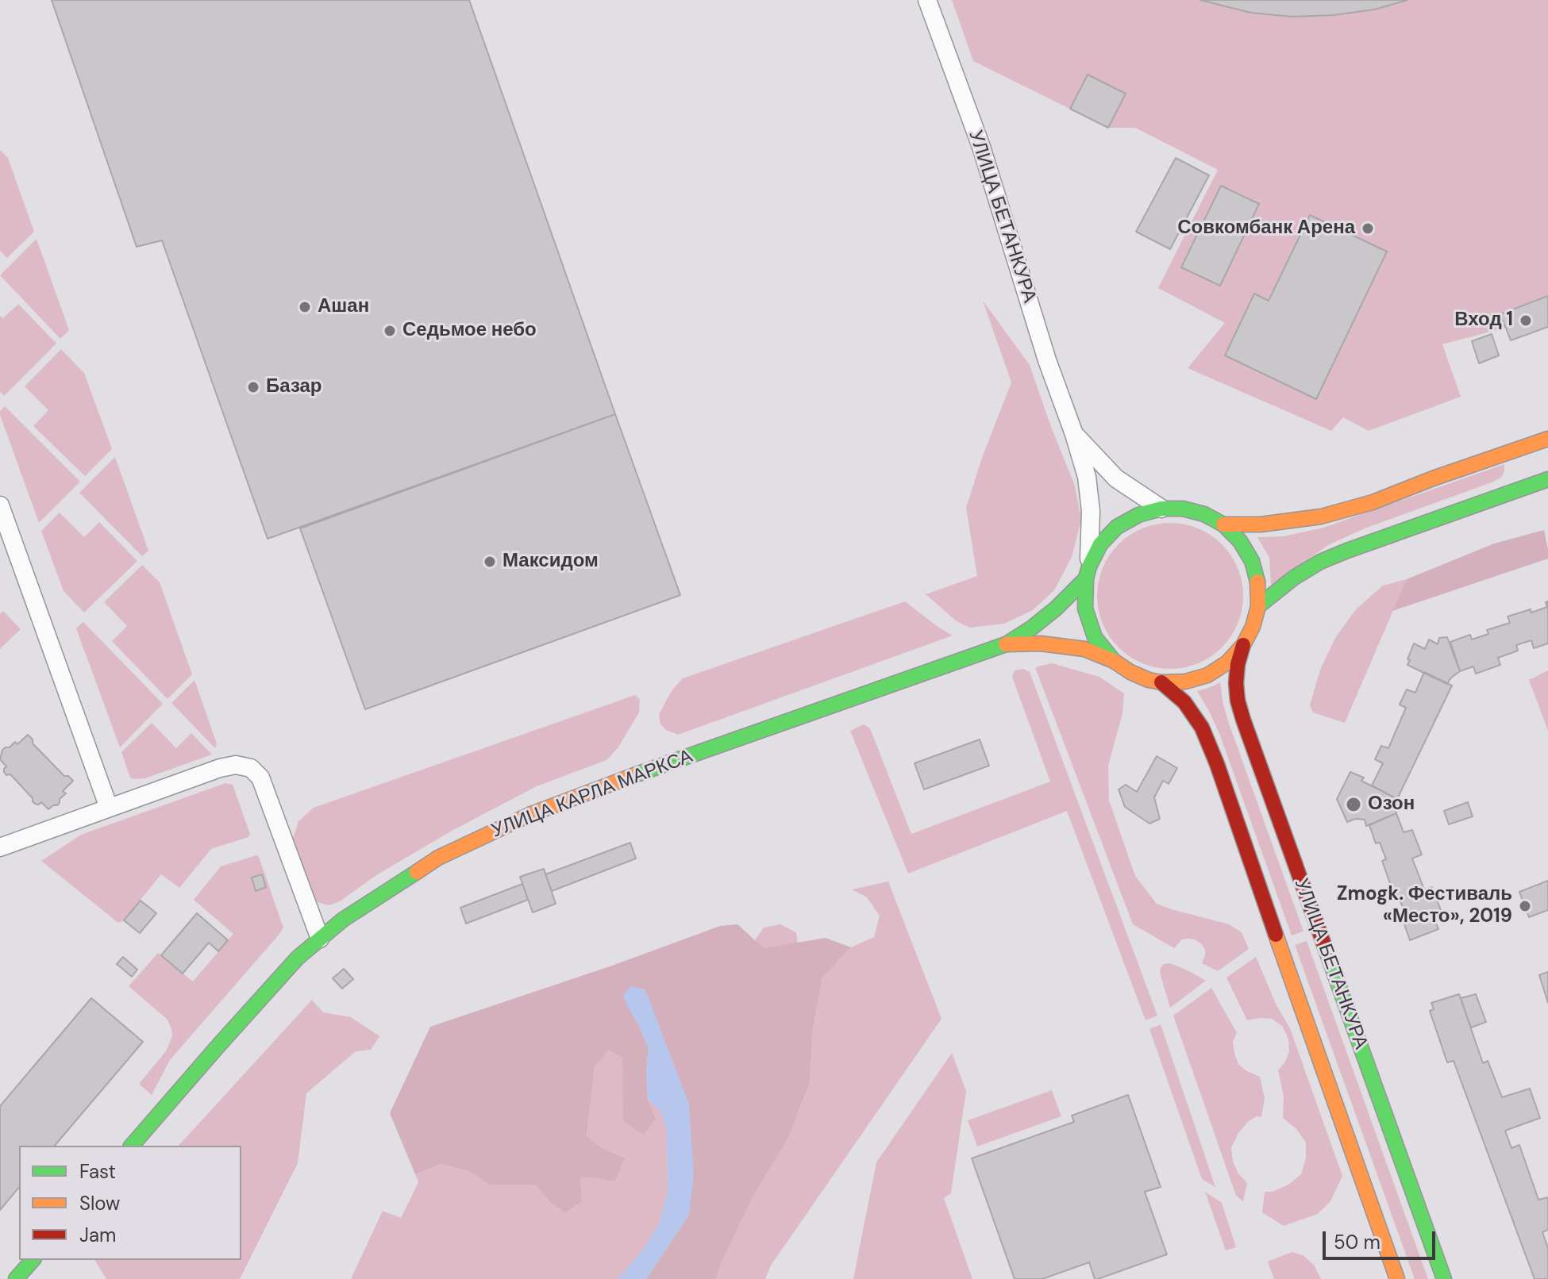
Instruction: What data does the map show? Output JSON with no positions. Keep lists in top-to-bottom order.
{
  "streets": {
    "main road": ["УЛИЦА БЕТАНКУРА", "УЛИЦА КАРЛА МАРКСА"]
  },
  "places": [
    "Совкомбанк Арена",
    "Ашан",
    "Вход 1",
    "Седьмое небо",
    "Базар",
    "Максидом",
    "Озон",
    "Zmogk. Фестиваль «Место», 2019"
  ],
  "legend": ["Fast", "Slow", "Jam"],
  "scale_bar": "50 m"
}
